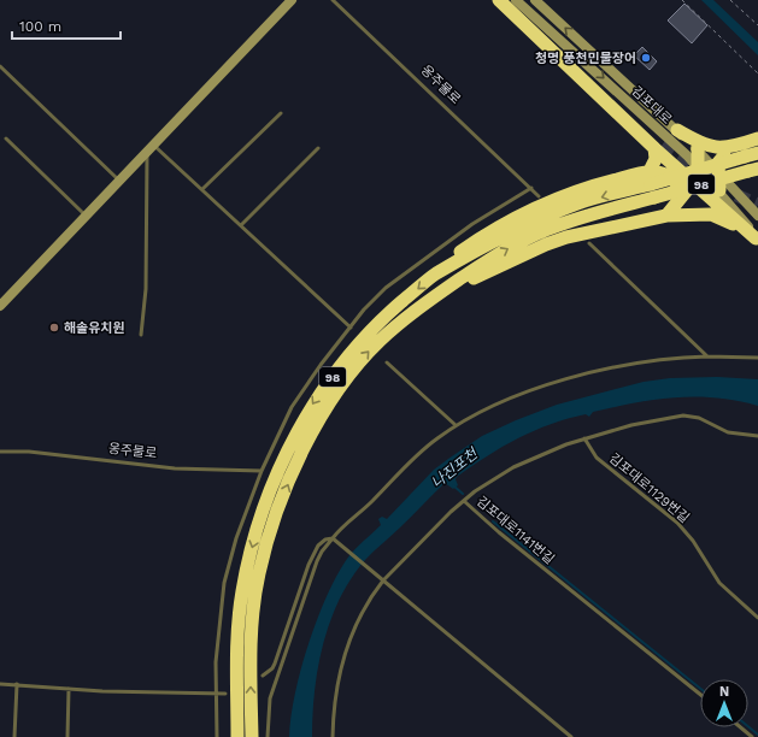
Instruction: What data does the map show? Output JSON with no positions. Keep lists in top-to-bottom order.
{
  "streets": {
    "highway": ["98"],
    "main road": ["김포대로"],
    "lane": ["옹주물로", "김포대로1129번길", "김포대로1141번길"]
  },
  "crossings": [
    ["김포대로1129번길", "김포대로1141번길"]
  ],
  "water": ["나진포천"],
  "places": ["청명 풍천민물장어", "해솔유치원"],
  "scale_bar": "100 m",
  "north": "top"
}
